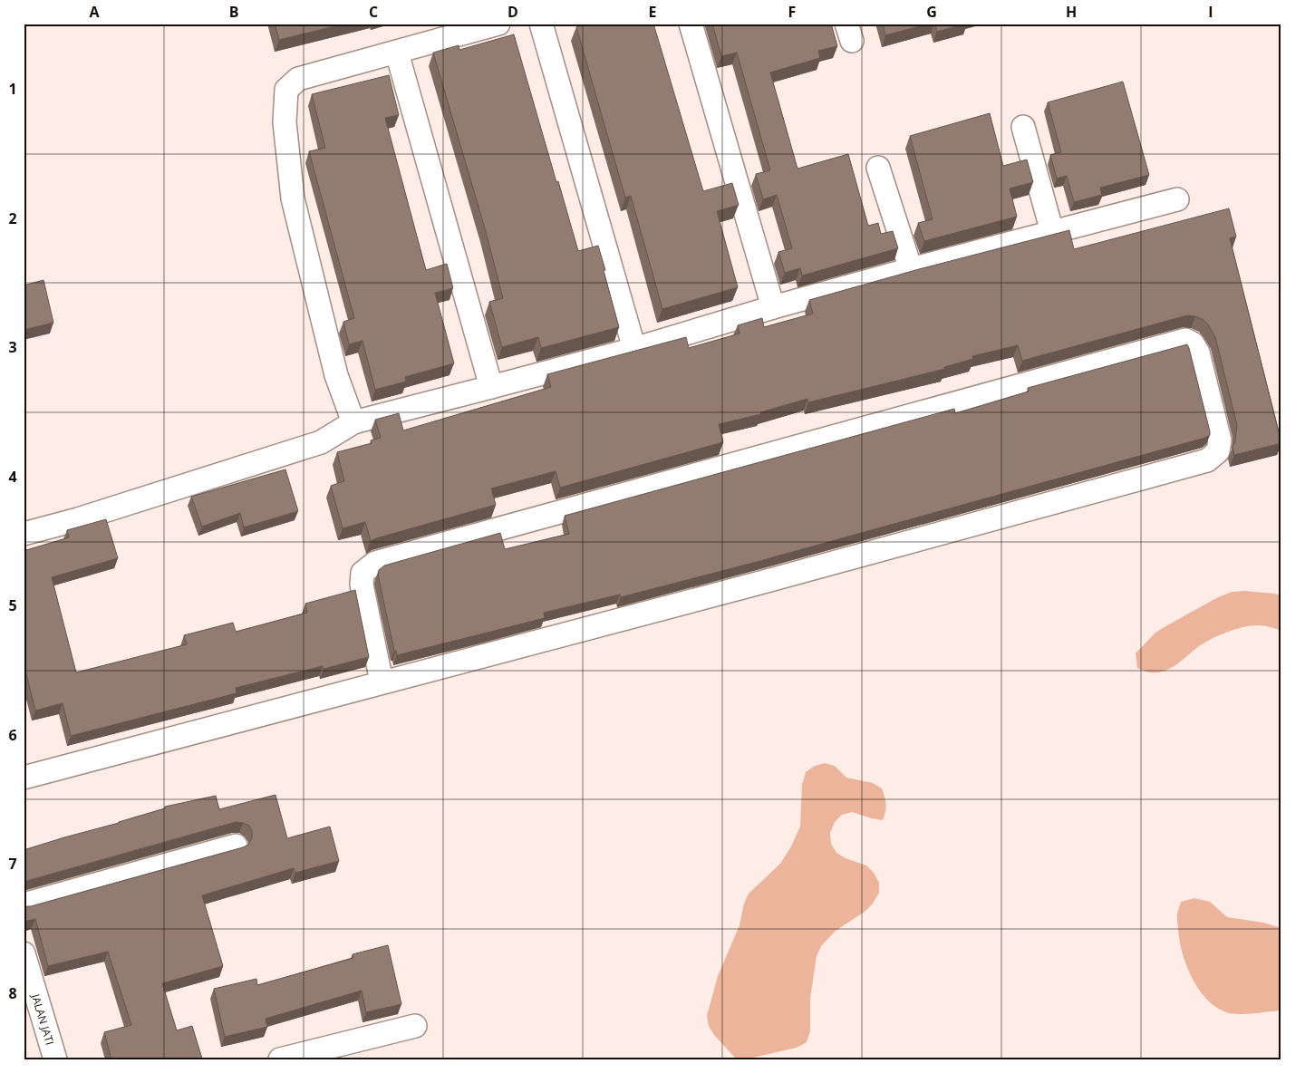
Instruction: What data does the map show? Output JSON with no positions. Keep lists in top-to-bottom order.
{
  "streets": {
    "street": ["JALAN JATI"]
  },
  "grid": {
    "columns": [
      "A",
      "B",
      "C",
      "D",
      "E",
      "F",
      "G",
      "H",
      "I"
    ],
    "rows": [
      "1",
      "2",
      "3",
      "4",
      "5",
      "6",
      "7",
      "8"
    ]
  }
}
